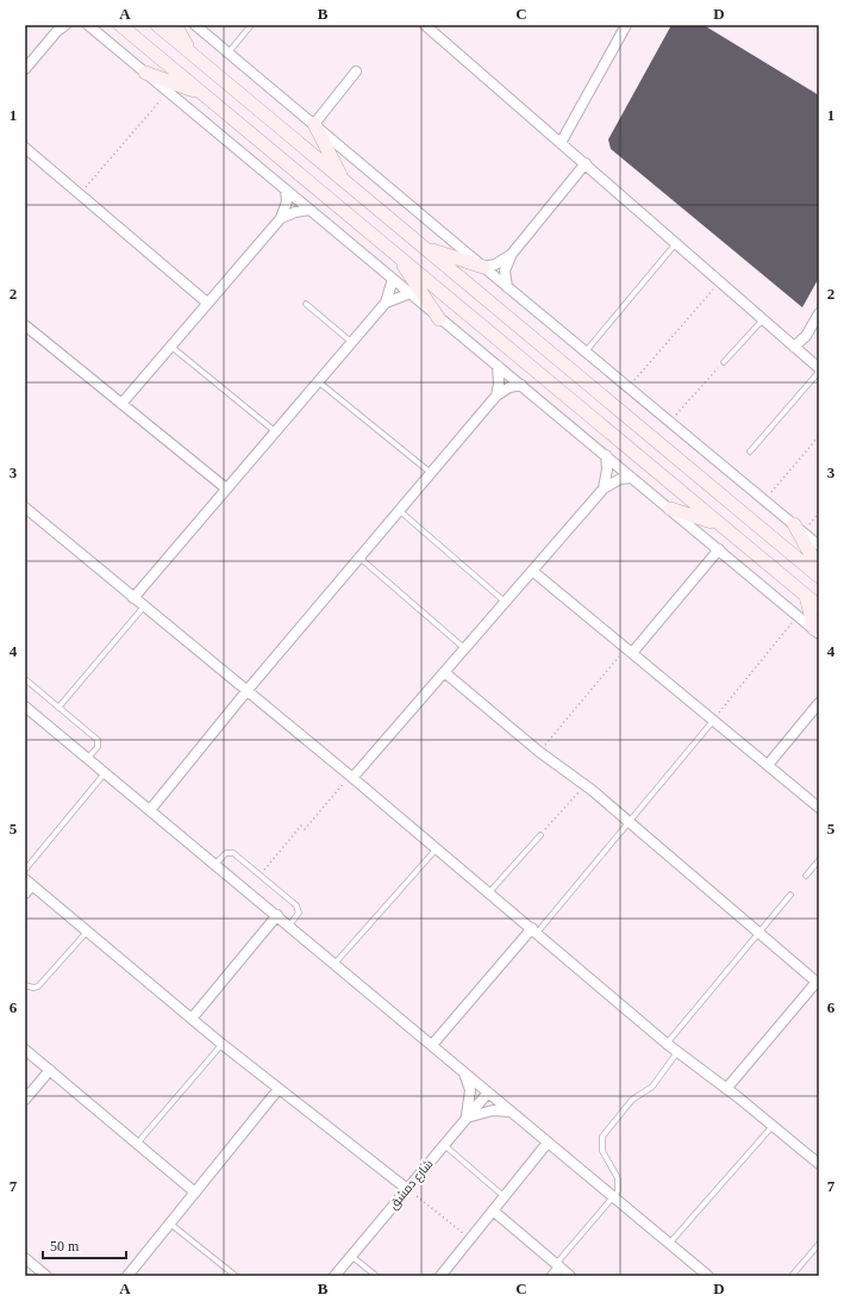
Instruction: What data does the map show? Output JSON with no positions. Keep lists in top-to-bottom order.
{
  "streets": {
    "street": ["شارع دمشق"]
  },
  "scale_bar": "50 m",
  "grid": {
    "columns": [
      "A",
      "B",
      "C",
      "D"
    ],
    "rows": [
      "1",
      "2",
      "3",
      "4",
      "5",
      "6",
      "7"
    ]
  }
}
